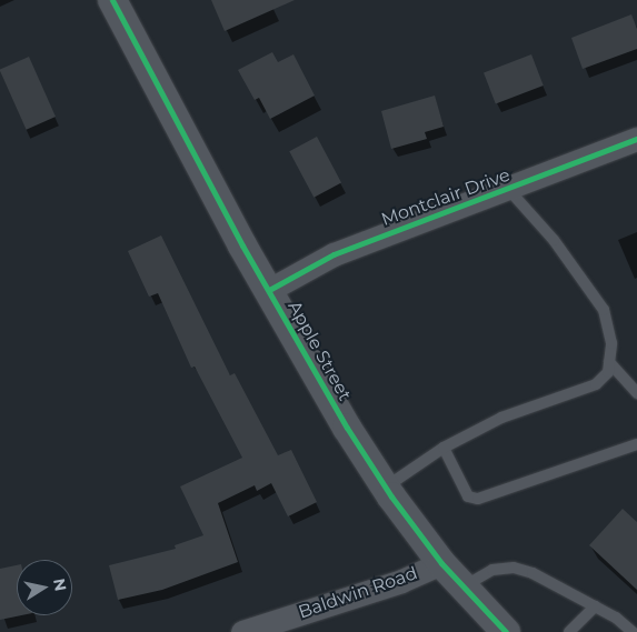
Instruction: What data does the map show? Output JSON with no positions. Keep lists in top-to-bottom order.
{
  "streets": {
    "street": ["Montclair Drive", "Apple Street", "Baldwin Road"]
  },
  "crossings": [
    ["Montclair Drive", "Apple Street"],
    ["Apple Street", "Baldwin Road"]
  ],
  "north": "right"
}
